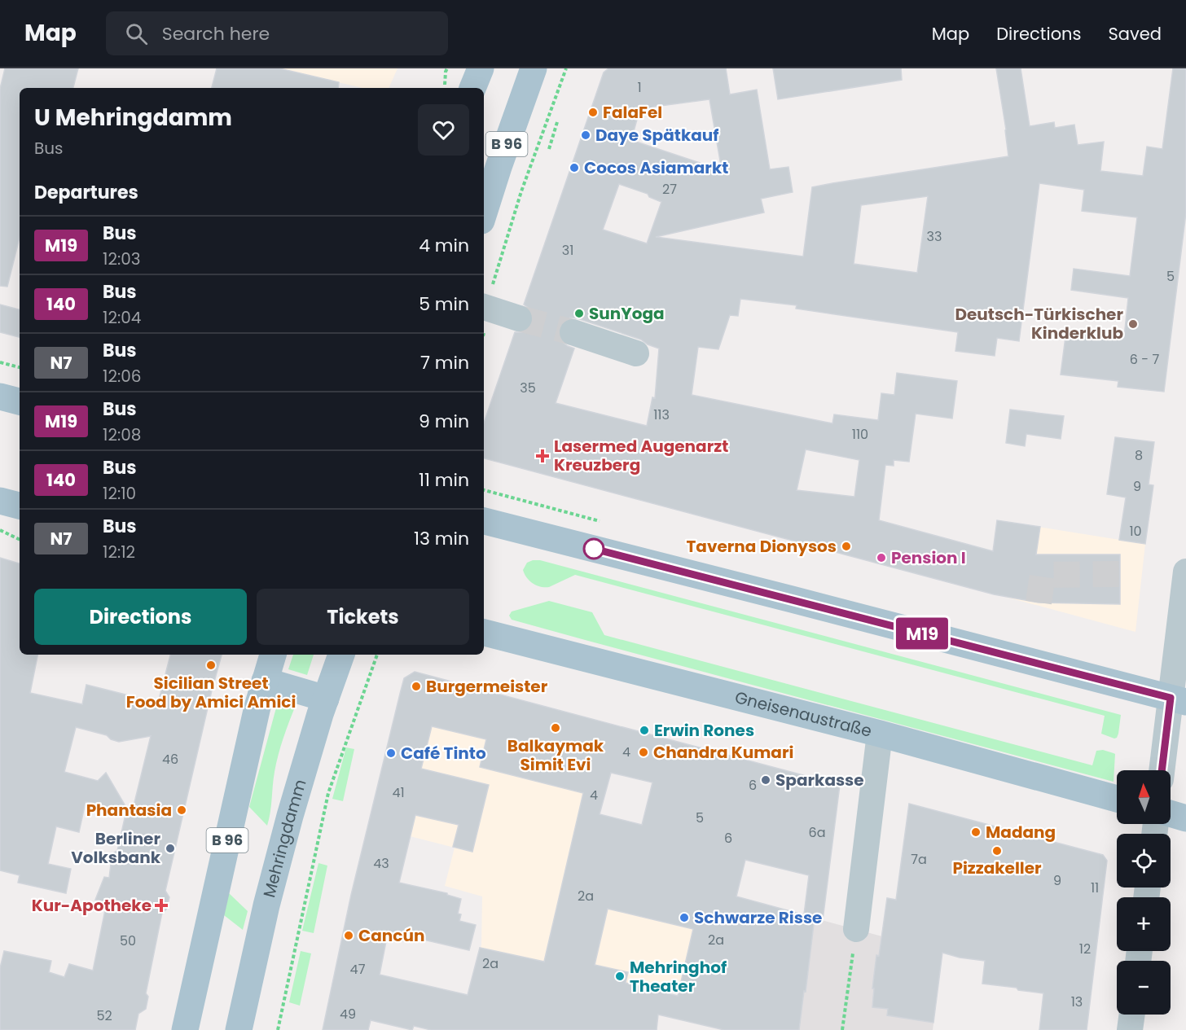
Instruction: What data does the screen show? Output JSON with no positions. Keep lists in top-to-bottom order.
{
  "streets": {
    "main road": ["B 96", "Gneisenaustraße", "Mehringdamm"]
  },
  "places": {
    "other": [
      "FalaFel",
      "Daye Spätkauf",
      "Cocos Asiamarkt",
      "SunYoga",
      "Deutsch-Türkischer Kinderklub",
      "Taverna Dionysos",
      "Pension I",
      "Sicilian Street Food by Amici Amici",
      "Burgermeister",
      "Balkaymak Simit Evi",
      "Erwin Rones",
      "Chandra Kumari",
      "Café Tinto",
      "Sparkasse",
      "Phantasia",
      "Madang",
      "Berliner Volksbank",
      "Pizzakeller",
      "Schwarze Risse",
      "Cancún",
      "Mehringhof Theater"
    ],
    "health": ["Lasermed Augenarzt Kreuzberg", "Kur-Apotheke"]
  },
  "lines": ["bus line M19"],
  "house_numbers": [
    "1",
    "27",
    "33",
    "31",
    "5",
    "6 - 7",
    "35",
    "113",
    "110",
    "8",
    "9",
    "10",
    "4",
    "46",
    "6",
    "41",
    "4",
    "5",
    "6a",
    "6",
    "7a",
    "43",
    "9",
    "11",
    "2a",
    "2a",
    "50",
    "12",
    "2a",
    "47",
    "13",
    "49",
    "52"
  ],
  "north": "top",
  "page": {
    "header": "Map",
    "search": "Search here",
    "nav": ["Map", "Directions", "Saved"],
    "on_map": "M19",
    "heading": [
      ["U Mehringdamm", "Bus"],
      "Departures"
    ],
    "list": [
      {
        "mark": "M19",
        "name": "Bus",
        "note": "12:03",
        "value": "4 min"
      },
      {
        "mark": "140",
        "name": "Bus",
        "note": "12:04",
        "value": "5 min"
      },
      {
        "mark": "N7",
        "name": "Bus",
        "note": "12:06",
        "value": "7 min"
      },
      {
        "mark": "M19",
        "name": "Bus",
        "note": "12:08",
        "value": "9 min"
      },
      {
        "mark": "140",
        "name": "Bus",
        "note": "12:10",
        "value": "11 min"
      },
      {
        "mark": "N7",
        "name": "Bus",
        "note": "12:12",
        "value": "13 min"
      }
    ],
    "buttons": ["Directions", "Tickets"],
    "map_buttons": ["+", "−"]
  }
}
